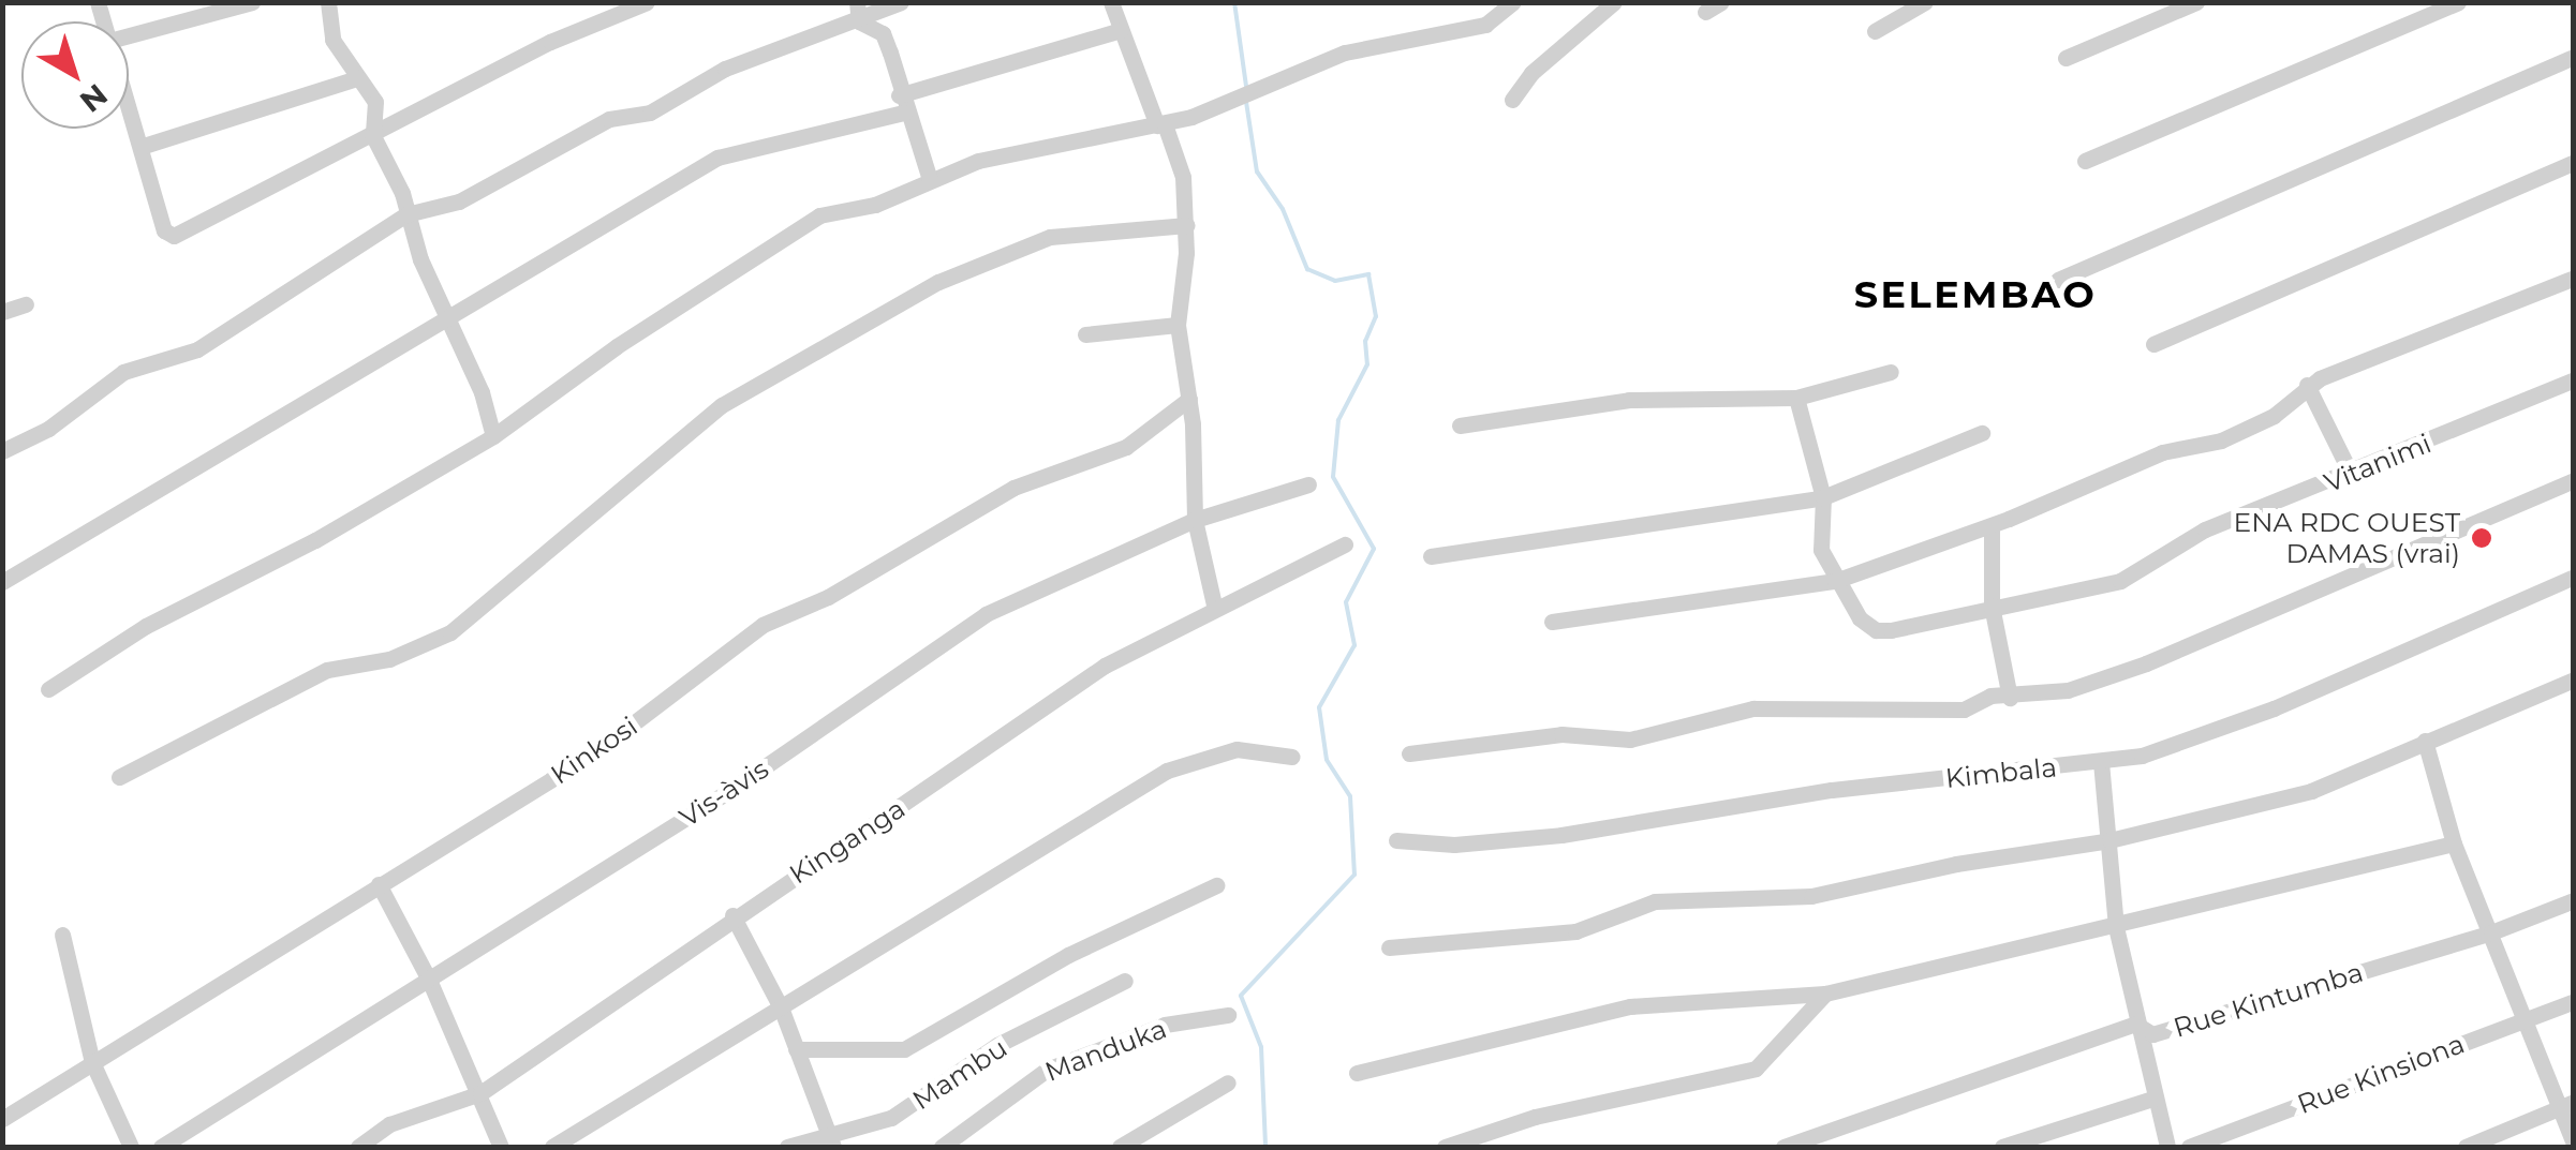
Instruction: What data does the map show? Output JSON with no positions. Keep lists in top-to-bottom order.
{
  "streets": {
    "street": [
      "Vitanimi",
      "Kinkosi",
      "Kimbala",
      "Vis-àvis",
      "Kinganga",
      "Rue Kintumba",
      "Manduka",
      "Mambu",
      "Rue Kinsiona"
    ]
  },
  "districts": ["SELEMBAO"],
  "places": ["ENA RDC OUEST DAMAS (vrai)"],
  "north": "bottom right"
}
